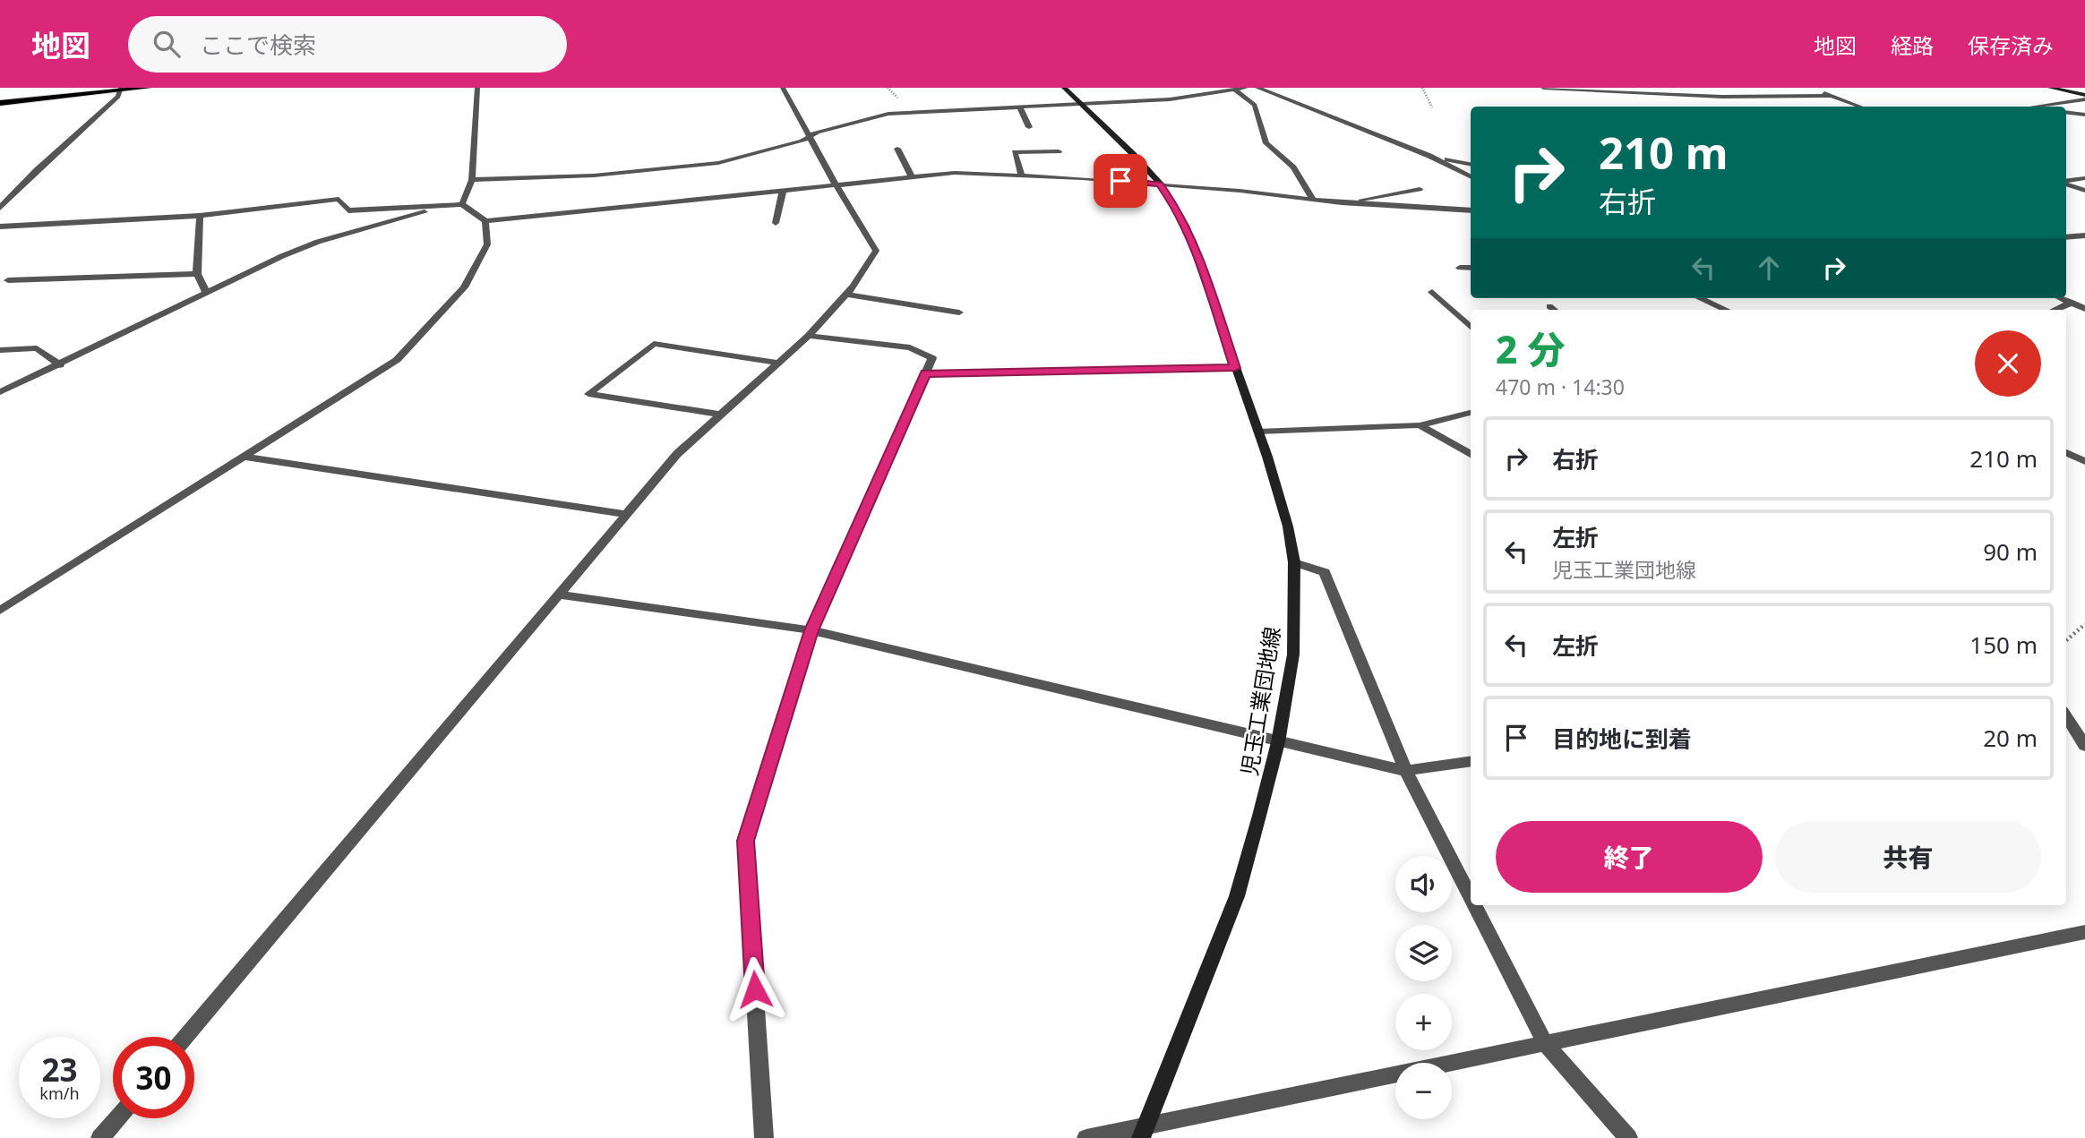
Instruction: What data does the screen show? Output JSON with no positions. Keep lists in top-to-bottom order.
{
  "streets": {
    "street": ["児玉工業団地線"]
  },
  "page": {
    "header": "地図",
    "search": "ここで検索",
    "nav": ["地図", "経路", "保存済み"],
    "turn": ["210 m", "右折"],
    "heading": ["2 分", "470 m · 14:30"],
    "list": [
      {
        "name": "右折",
        "value": "210 m"
      },
      {
        "name": "左折",
        "note": "児玉工業団地線",
        "value": "90 m"
      },
      {
        "name": "左折",
        "value": "150 m"
      },
      {
        "name": "目的地に到着",
        "value": "20 m"
      }
    ],
    "buttons": ["終了", "共有"],
    "map_buttons": ["+", "−"],
    "speed": "23 km/h",
    "limit": "30"
  }
}
